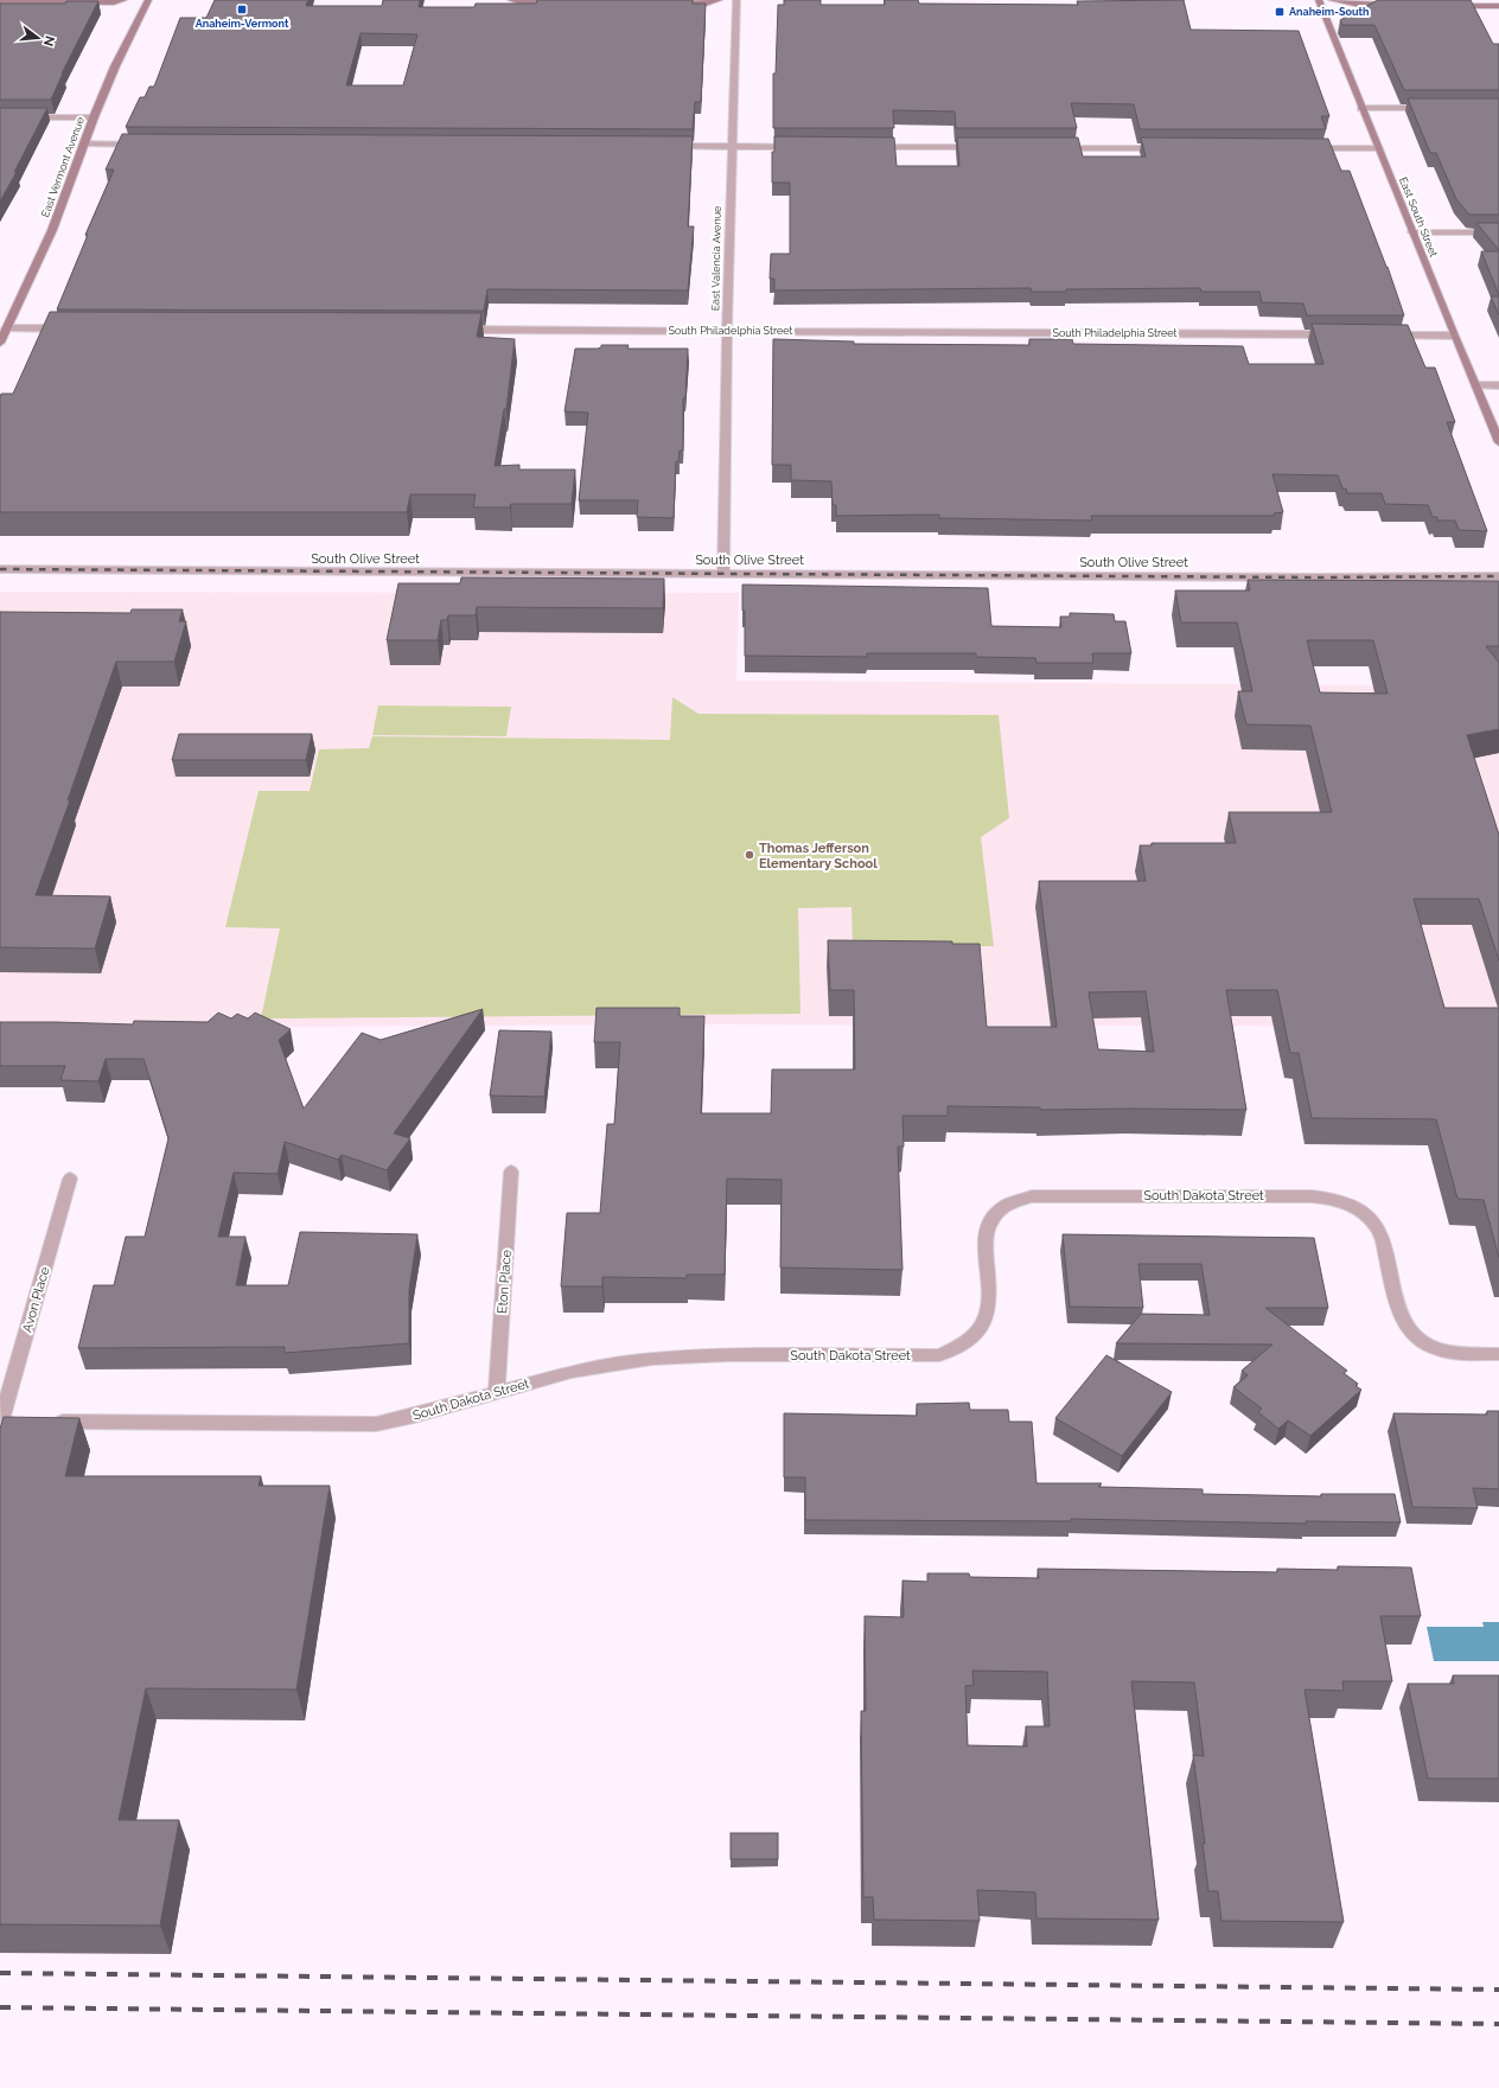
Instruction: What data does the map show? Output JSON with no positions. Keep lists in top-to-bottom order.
{
  "streets": {
    "street": [
      "East Vermont Avenue",
      "East South Street",
      "East Valencia Avenue",
      "South Philadelphia Street",
      "South Olive Street",
      "South Dakota Street",
      "Eton Place",
      "Avon Place"
    ]
  },
  "crossings": [
    ["East Valencia Avenue", "South Philadelphia Street"],
    ["East Valencia Avenue", "South Olive Street"],
    ["South Dakota Street", "Eton Place"]
  ],
  "places": {
    "transit": ["Anaheim-Vermont", "Anaheim-South"],
    "other": ["Thomas Jefferson Elementary School"]
  },
  "north": "right"
}
